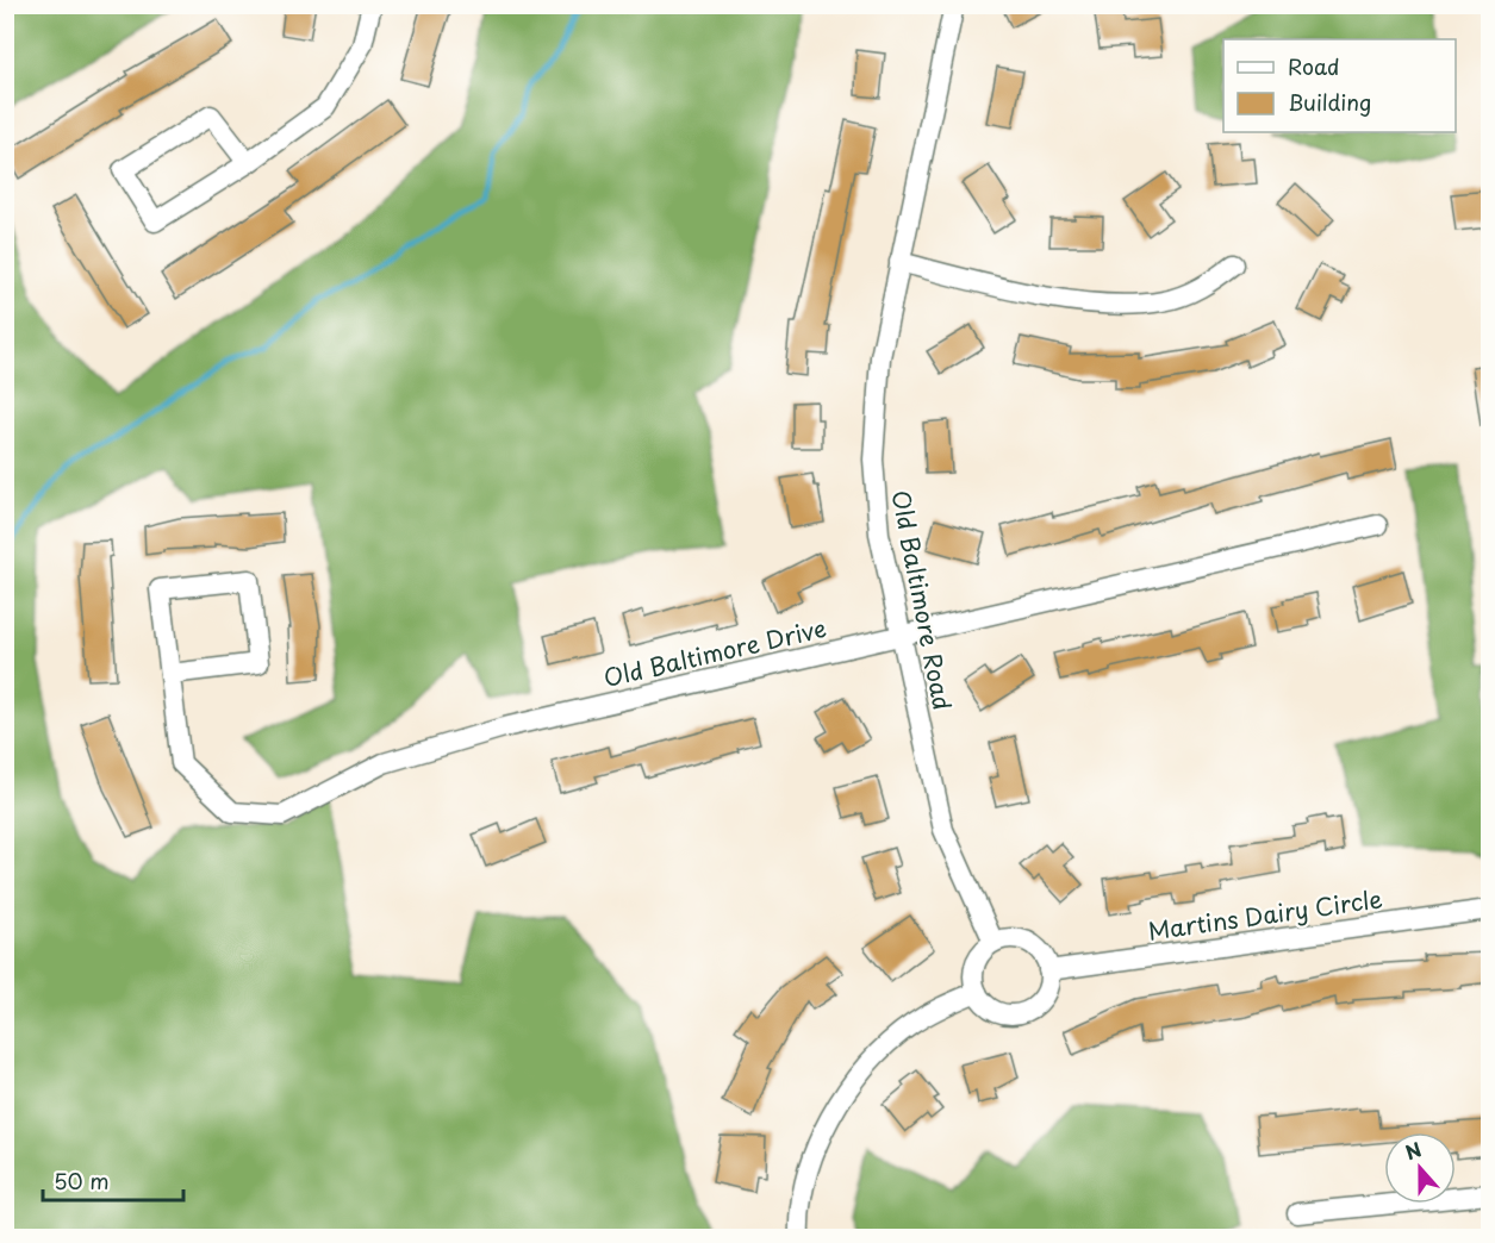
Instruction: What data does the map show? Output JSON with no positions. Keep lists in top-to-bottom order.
{
  "streets": {
    "street": ["Old Baltimore Road", "Old Baltimore Drive", "Martins Dairy Circle"]
  },
  "crossings": [
    ["Old Baltimore Road", "Old Baltimore Drive"],
    ["Old Baltimore Road", "Martins Dairy Circle"]
  ],
  "legend": ["Road", "Building"],
  "scale_bar": "50 m",
  "north": "top"
}
